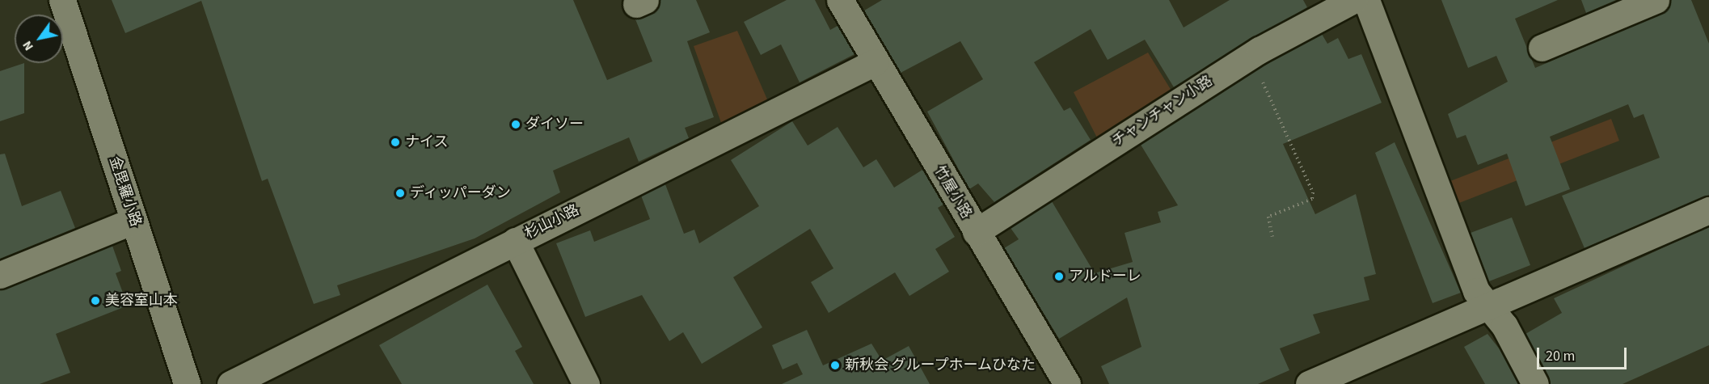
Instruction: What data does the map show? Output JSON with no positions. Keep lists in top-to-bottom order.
{
  "streets": {
    "street": [
      "チャンチャン小路",
      "金毘羅小路",
      "竹屋小路",
      "杉山小路"
    ]
  },
  "crossings": [
    ["チャンチャン小路", "竹屋小路"],
    ["竹屋小路", "杉山小路"]
  ],
  "places": [
    "ダイソー",
    "ナイス",
    "ディッパーダン",
    "アルドーレ",
    "美容室山本",
    "新秋会 グループホームひなた"
  ],
  "scale_bar": "20 m",
  "north": "bottom left"
}
